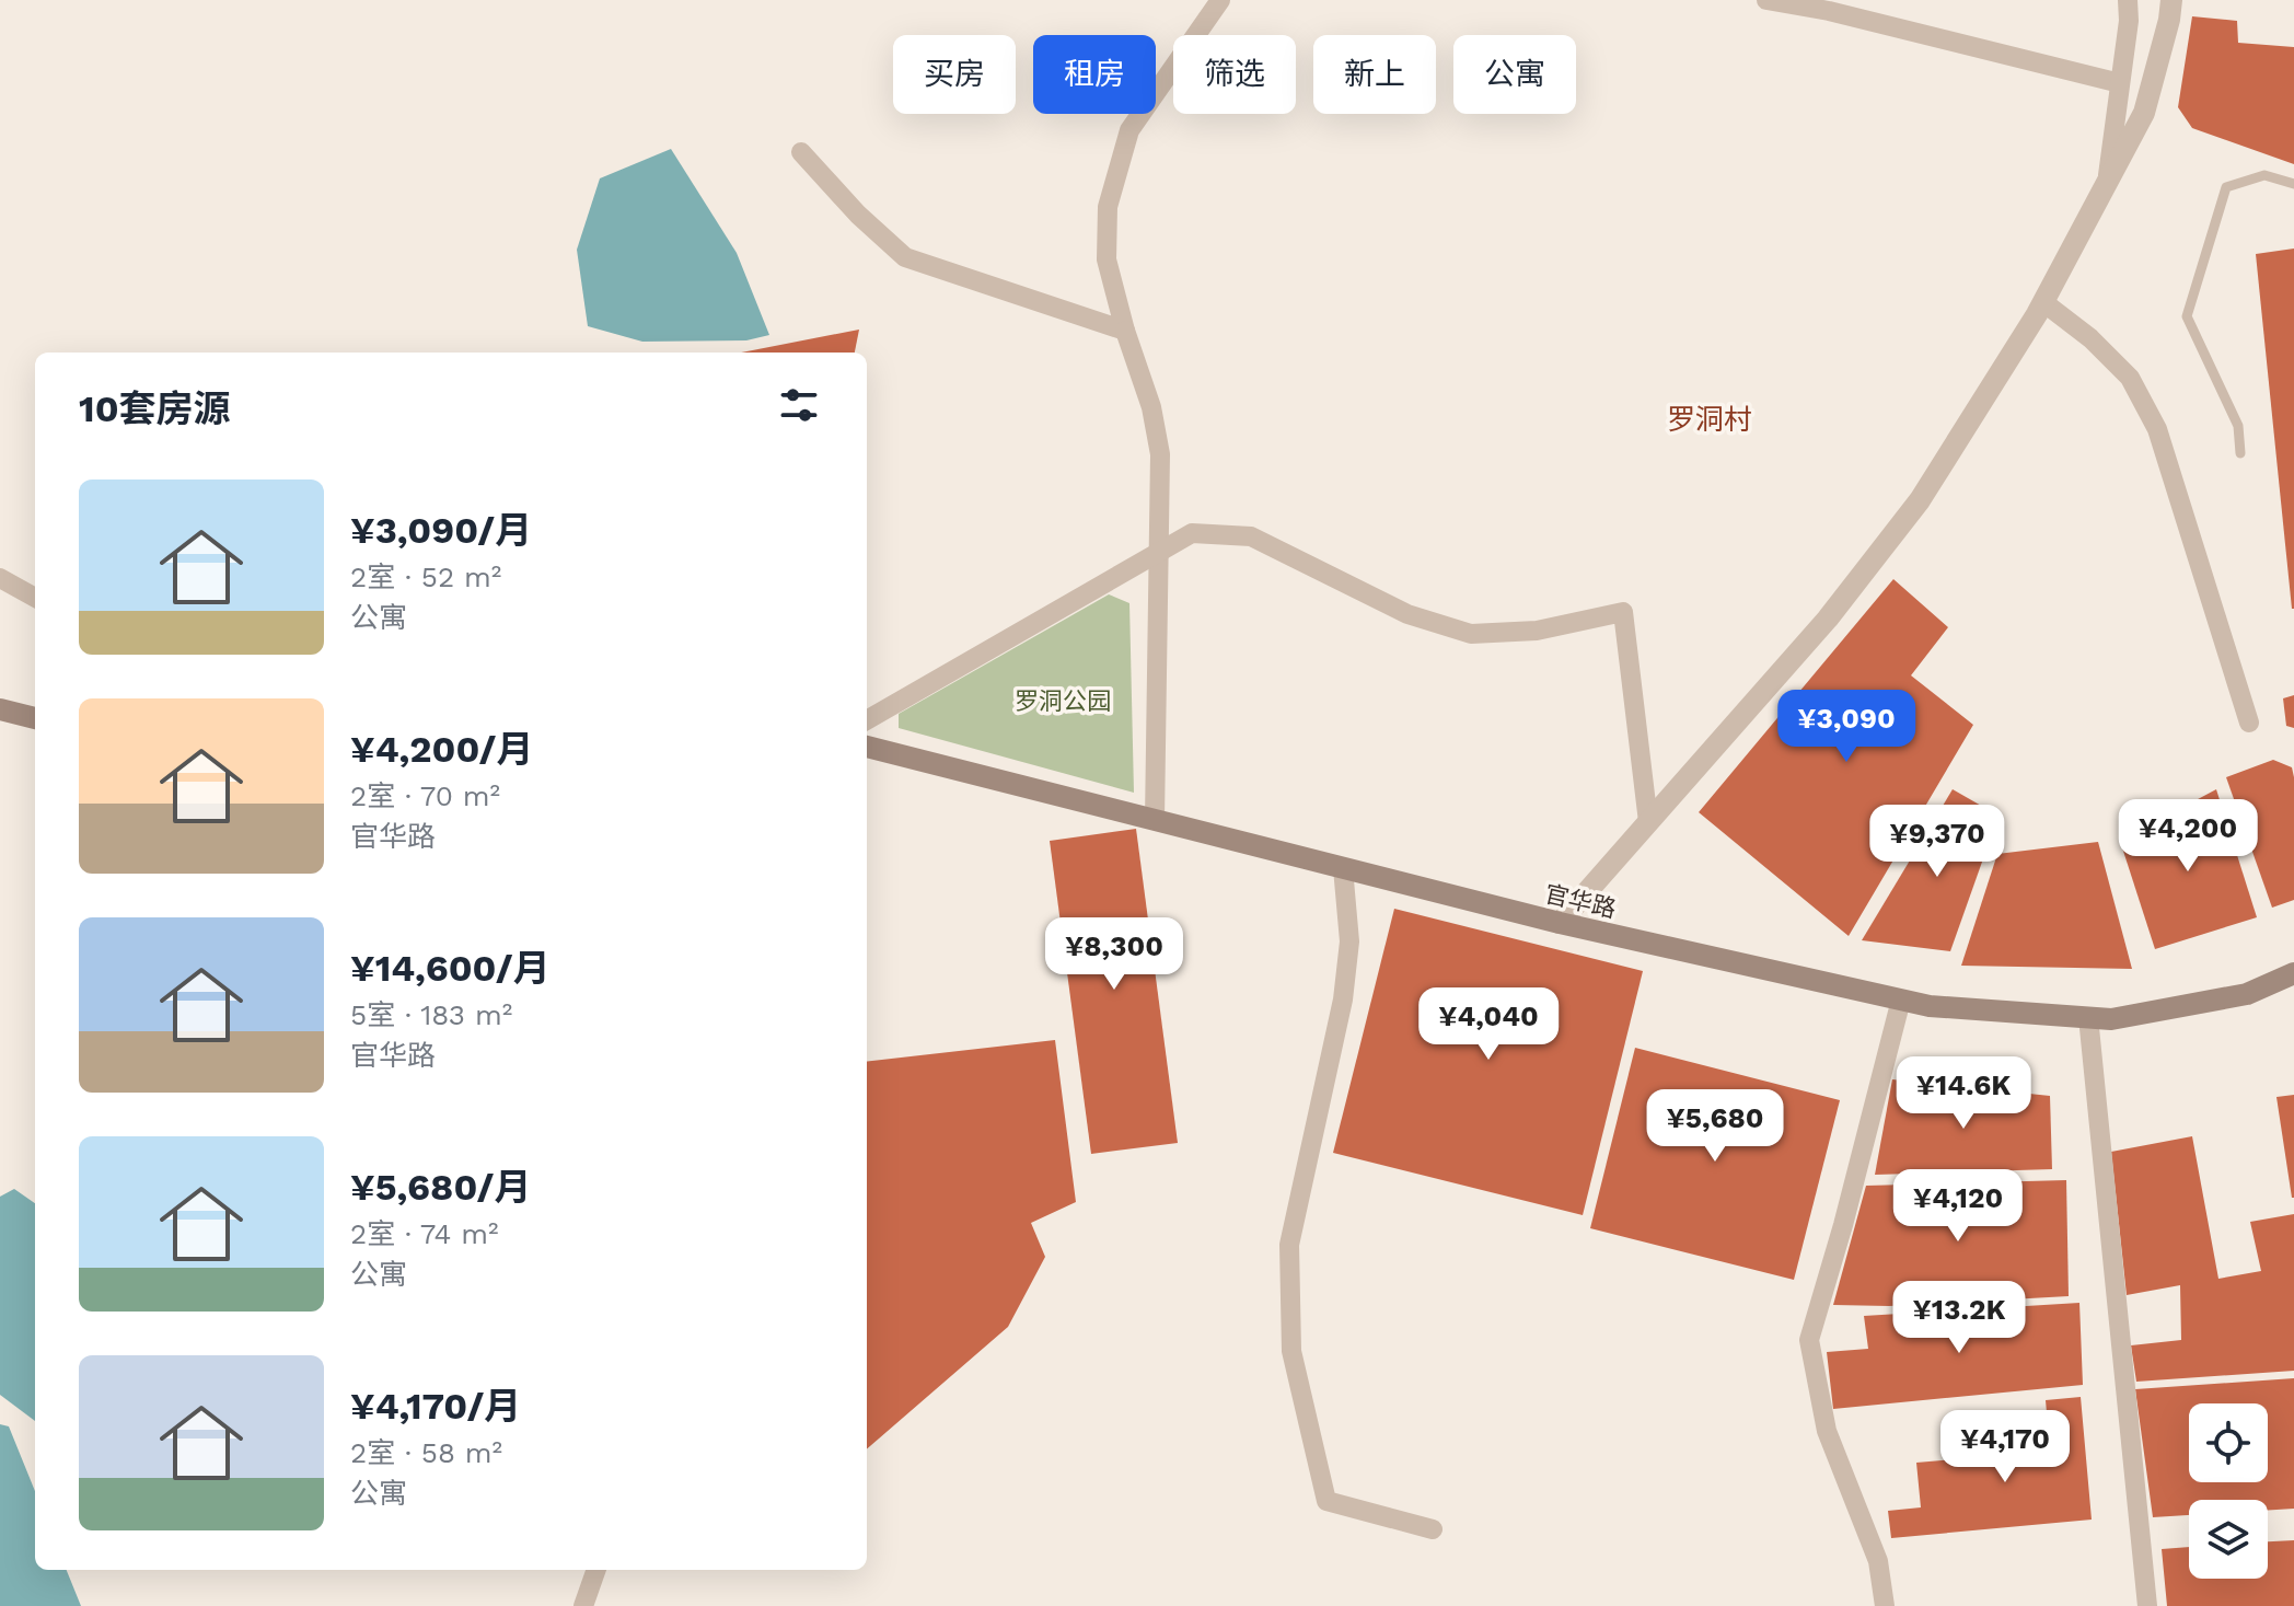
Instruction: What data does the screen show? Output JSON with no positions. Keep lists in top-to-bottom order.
{
  "streets": {
    "main road": ["官华路"]
  },
  "districts": ["罗洞村"],
  "parks": ["罗洞公园"],
  "page": {
    "chip": [
      "买房",
      "租房",
      "筛选",
      "新上",
      "公寓"
    ],
    "heading": "10套房源",
    "list": [
      {
        "name": "¥3,090/月",
        "note": "2室 · 52 m² · 公寓"
      },
      {
        "name": "¥4,200/月",
        "note": "2室 · 70 m² · 官华路"
      },
      {
        "name": "¥14,600/月",
        "note": "5室 · 183 m² · 官华路"
      },
      {
        "name": "¥5,680/月",
        "note": "2室 · 74 m² · 公寓"
      },
      {
        "name": "¥4,170/月",
        "note": "2室 · 58 m² · 公寓"
      }
    ],
    "price": [
      "¥3,090",
      "¥4,200",
      "¥9,370",
      "¥8,300",
      "¥4,040",
      "¥14.6K",
      "¥5,680",
      "¥4,120",
      "¥13.2K",
      "¥4,170"
    ]
  }
}
